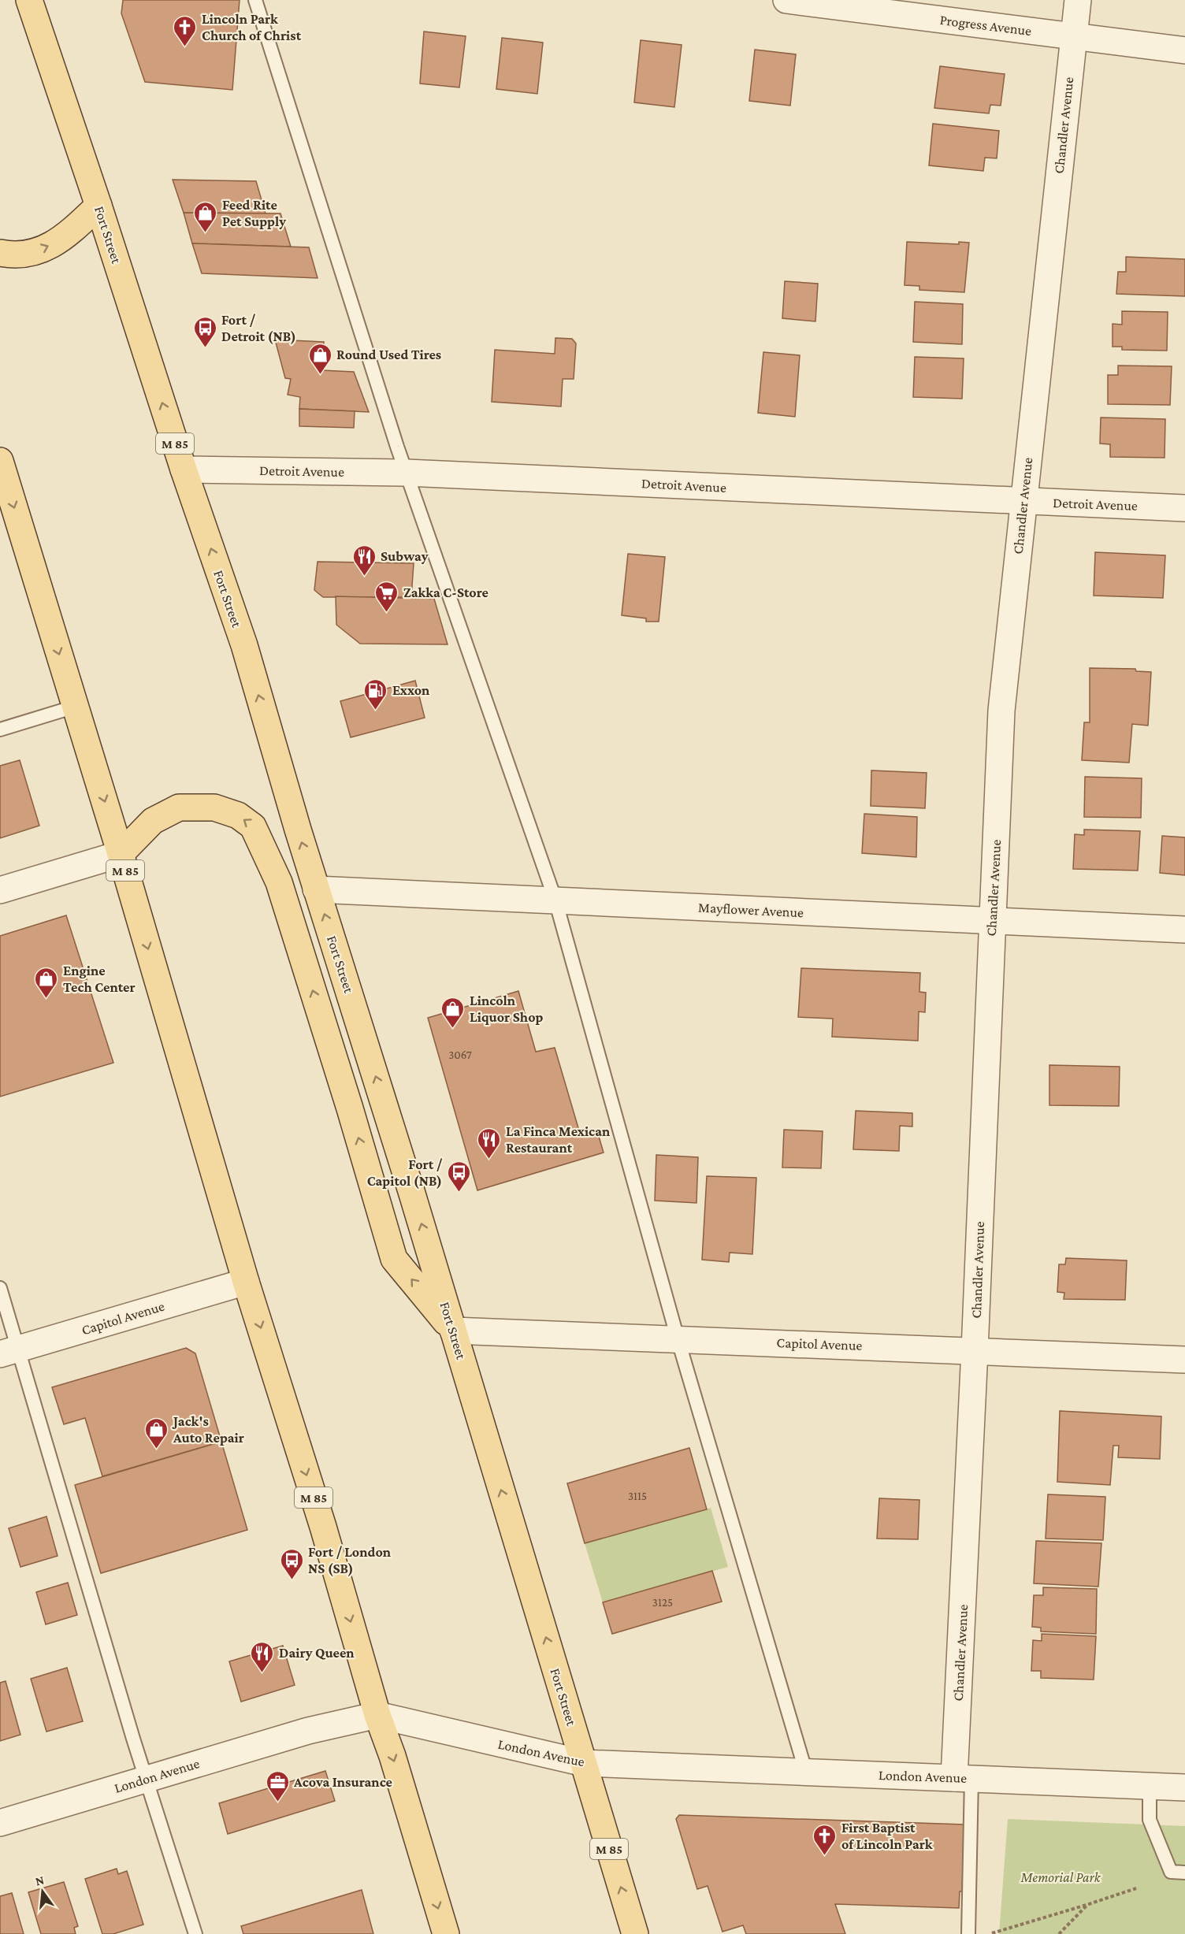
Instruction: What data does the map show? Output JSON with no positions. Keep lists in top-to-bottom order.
{
  "streets": {
    "main road": ["Fort Street", "M 85"],
    "street": [
      "Progress Avenue",
      "Chandler Avenue",
      "Detroit Avenue",
      "Mayflower Avenue",
      "Capitol Avenue",
      "London Avenue"
    ]
  },
  "crossings": [
    ["Progress Avenue", "Chandler Avenue"],
    ["Chandler Avenue", "Detroit Avenue"],
    ["Chandler Avenue", "Mayflower Avenue"],
    ["Chandler Avenue", "Capitol Avenue"],
    ["Chandler Avenue", "London Avenue"],
    ["Fort Street", "Detroit Avenue"],
    ["Fort Street", "Mayflower Avenue"],
    ["Fort Street", "Capitol Avenue"],
    ["Fort Street", "London Avenue"],
    ["M 85", "Capitol Avenue"],
    ["M 85", "London Avenue"]
  ],
  "parks": ["Memorial Park"],
  "places": {
    "church": ["Lincoln Park Church of Christ", "First Baptist of Lincoln Park"],
    "shop": [
      "Feed Rite Pet Supply",
      "Round Used Tires",
      "Engine Tech Center",
      "Lincoln Liquor Shop",
      "Jack's Auto Repair"
    ],
    "bus stop": ["Fort / Detroit (NB)", "Fort / Capitol (NB)", "Fort / London NS (SB)"],
    "restaurant": ["Subway", "La Finca Mexican Restaurant", "Dairy Queen"],
    "supermarket": ["Zakka C-Store"],
    "fuel station": ["Exxon"],
    "office": ["Acova Insurance"]
  },
  "house_numbers": ["3067", "3115", "3125"],
  "north": "top"
}
